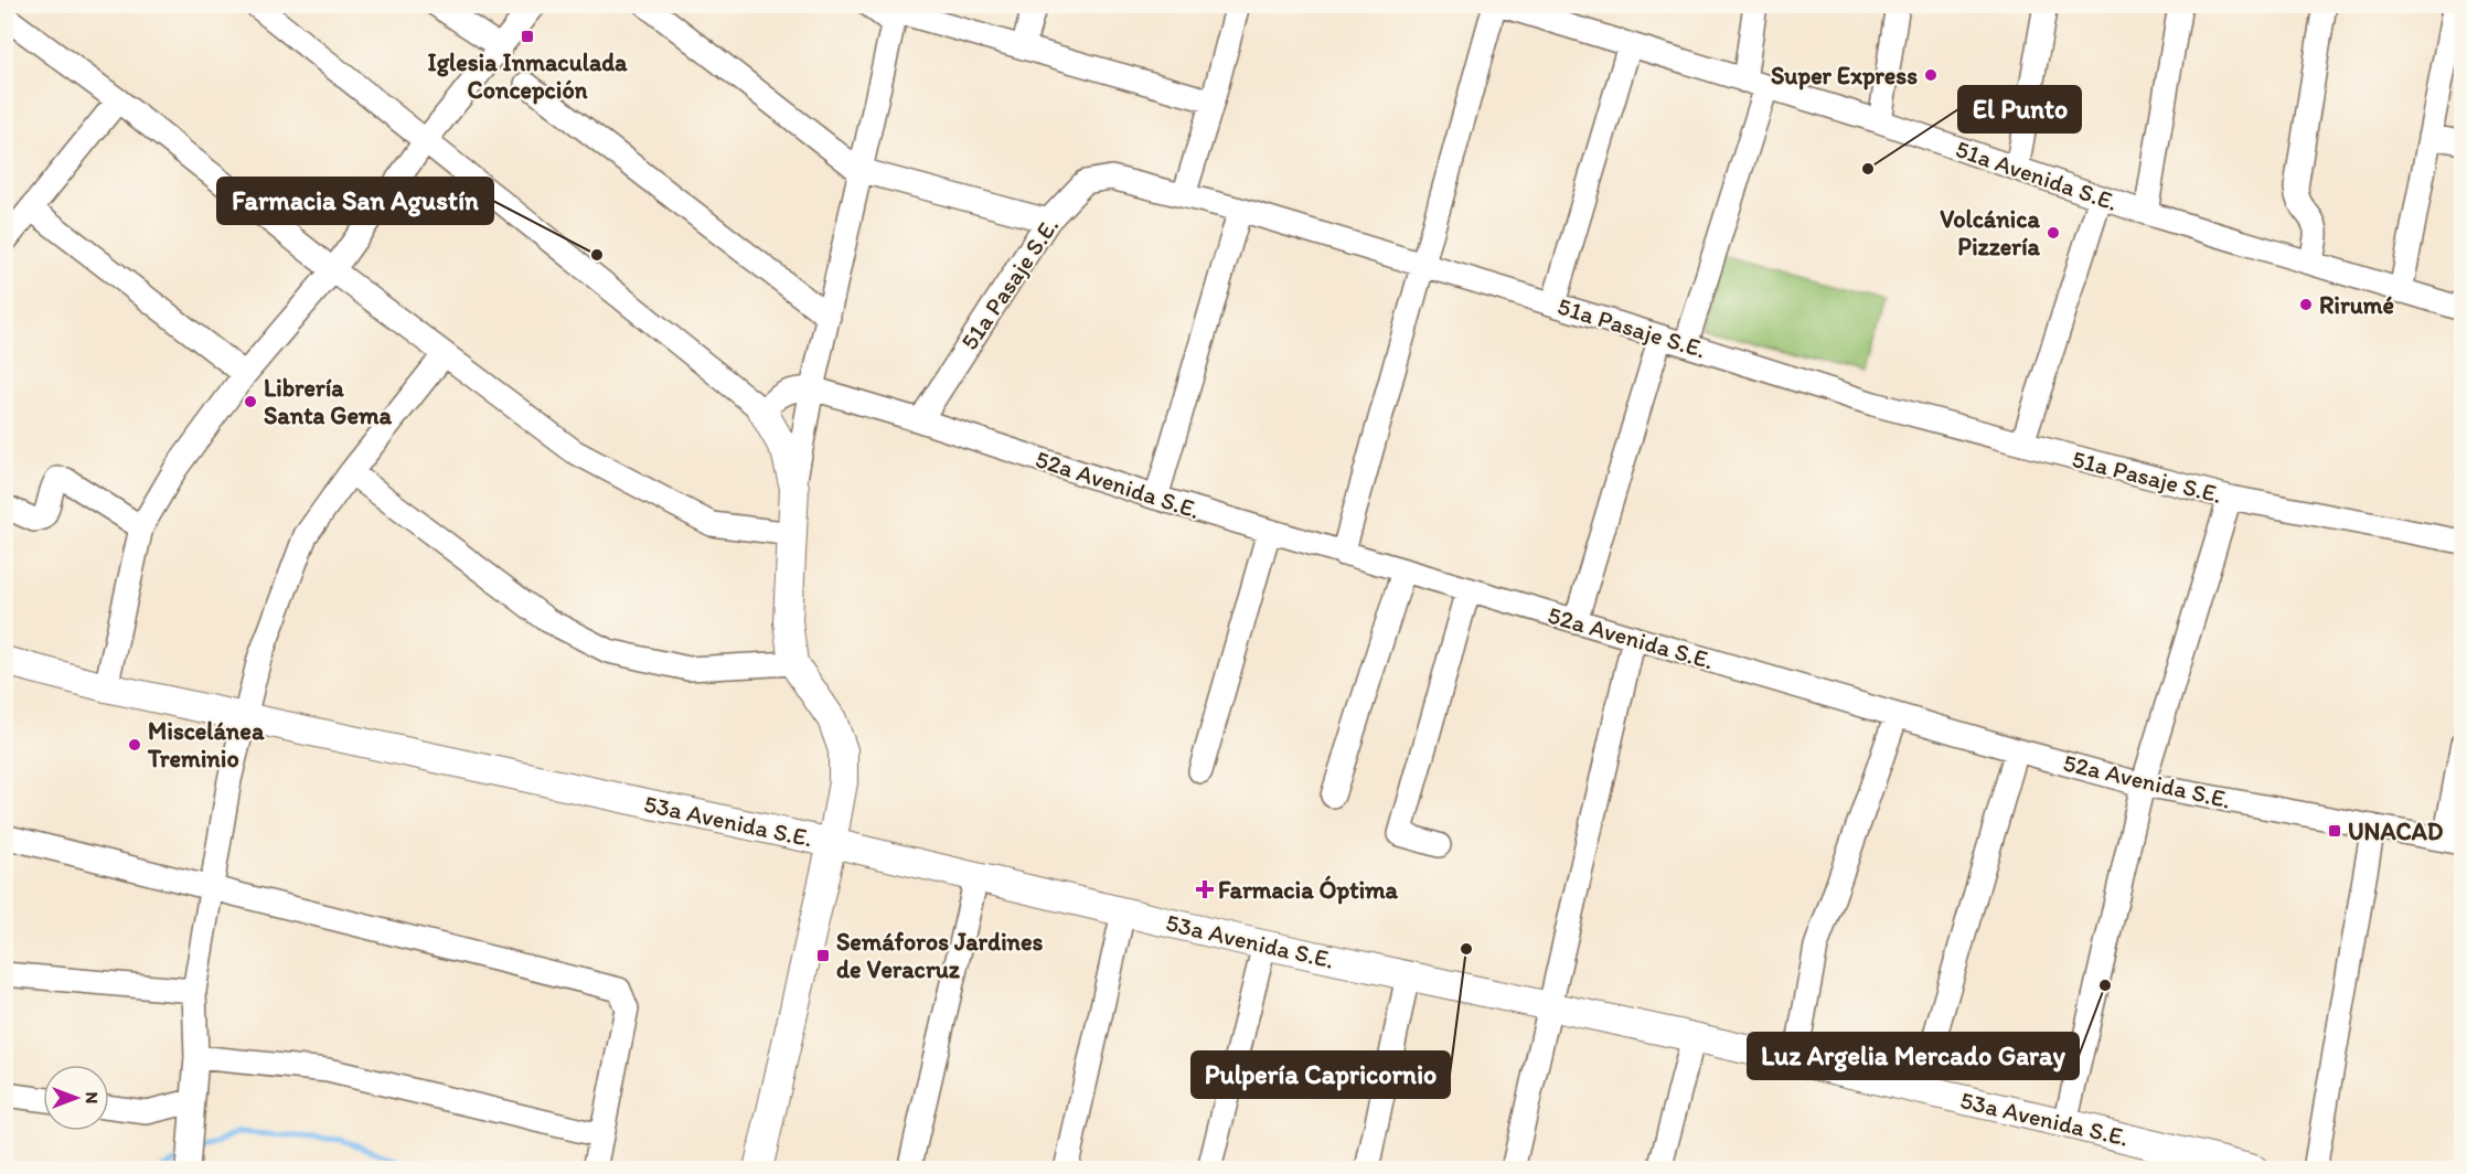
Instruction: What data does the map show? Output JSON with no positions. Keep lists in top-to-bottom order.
{
  "streets": {
    "street": [
      "51a Avenida S.E.",
      "51a Pasaje S.E.",
      "52a Avenida S.E.",
      "53a Avenida S.E."
    ]
  },
  "crossings": [
    ["51a Pasaje S.E.", "52a Avenida S.E."]
  ],
  "places": {
    "transit": ["Iglesia Inmaculada Concepción", "UNACAD", "Semáforos Jardines de Veracruz"],
    "other": [
      "Super Express",
      "El Punto",
      "Volcánica Pizzería",
      "Farmacia San Agustín",
      "Rirumé",
      "Librería Santa Gema",
      "Miscelánea Treminio",
      "Pulpería Capricornio",
      "Luz Argelia Mercado Garay"
    ],
    "health": ["Farmacia Óptima"]
  },
  "north": "right"
}
